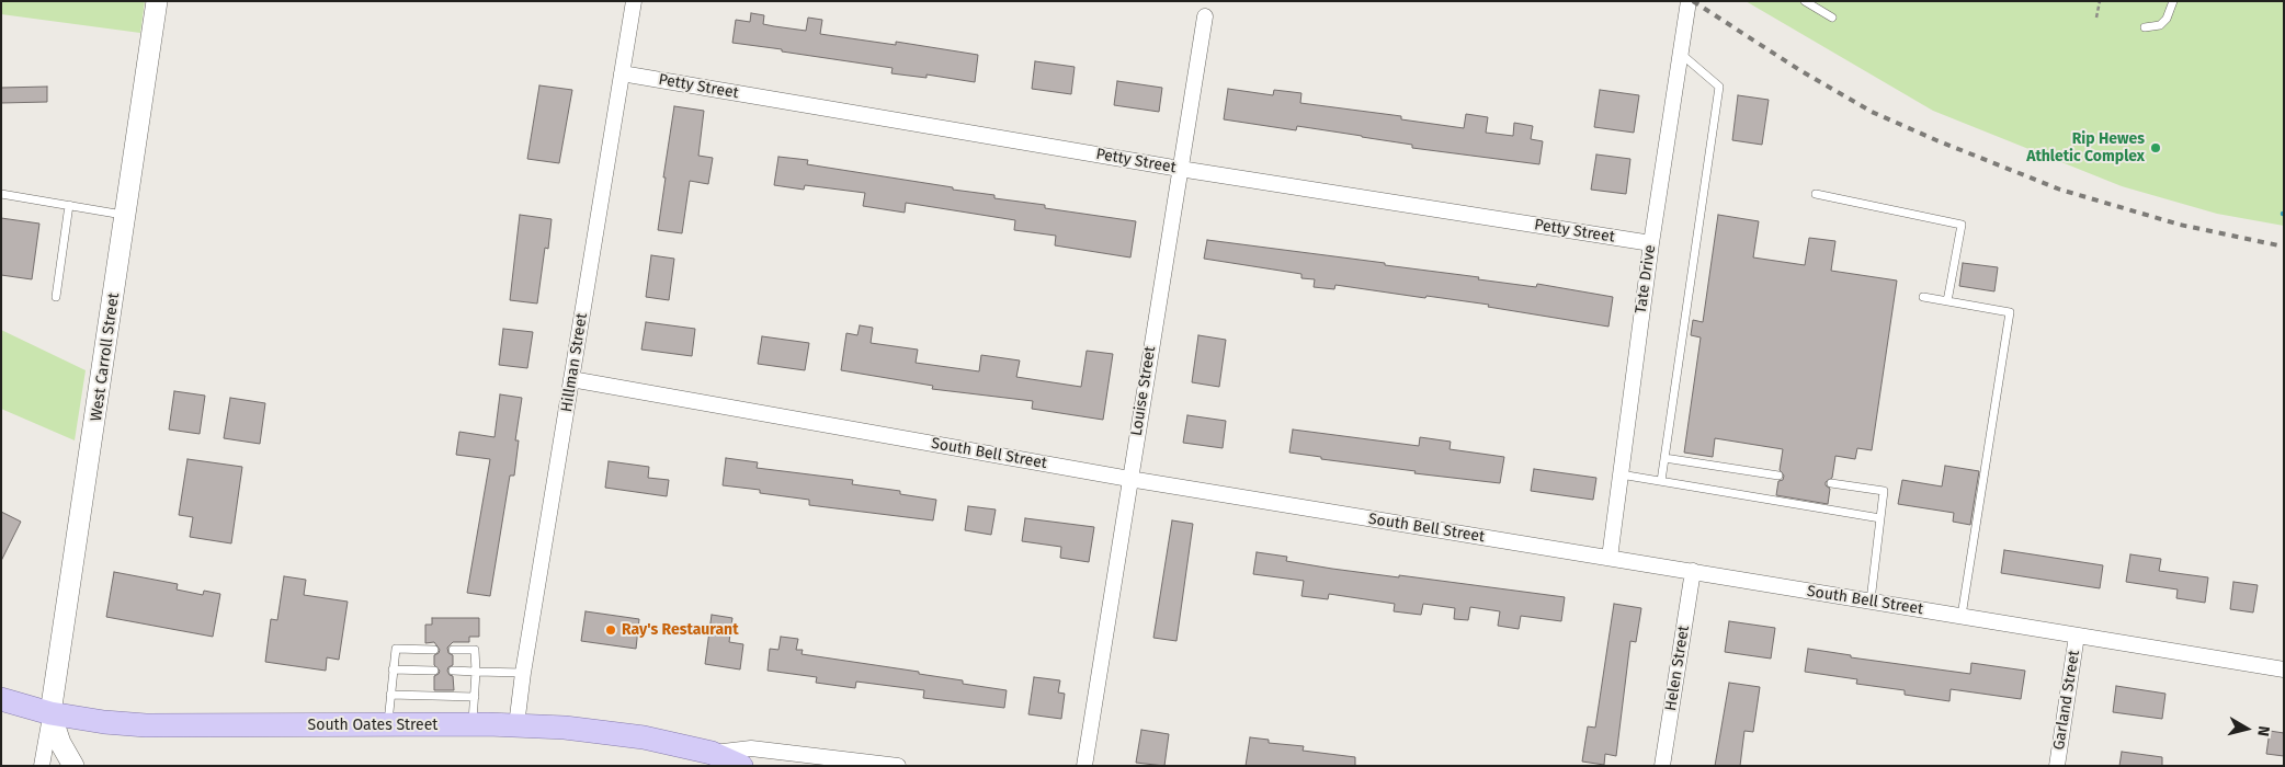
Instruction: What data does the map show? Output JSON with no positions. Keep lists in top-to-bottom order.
{
  "streets": {
    "main road": ["South Oates Street"],
    "street": [
      "Petty Street",
      "Tate Drive",
      "West Carroll Street",
      "Hillman Street",
      "Louise Street",
      "South Bell Street",
      "Helen Street",
      "Garland Street"
    ]
  },
  "crossings": [
    ["Petty Street", "Tate Drive"],
    ["Petty Street", "Hillman Street"],
    ["Petty Street", "Louise Street"],
    ["Tate Drive", "South Bell Street"],
    ["West Carroll Street", "South Oates Street"],
    ["Hillman Street", "South Bell Street"],
    ["Hillman Street", "South Oates Street"],
    ["Louise Street", "South Bell Street"],
    ["South Bell Street", "Helen Street"],
    ["South Bell Street", "Garland Street"]
  ],
  "places": ["Rip Hewes Athletic Complex", "Ray's Restaurant"],
  "north": "right"
}
